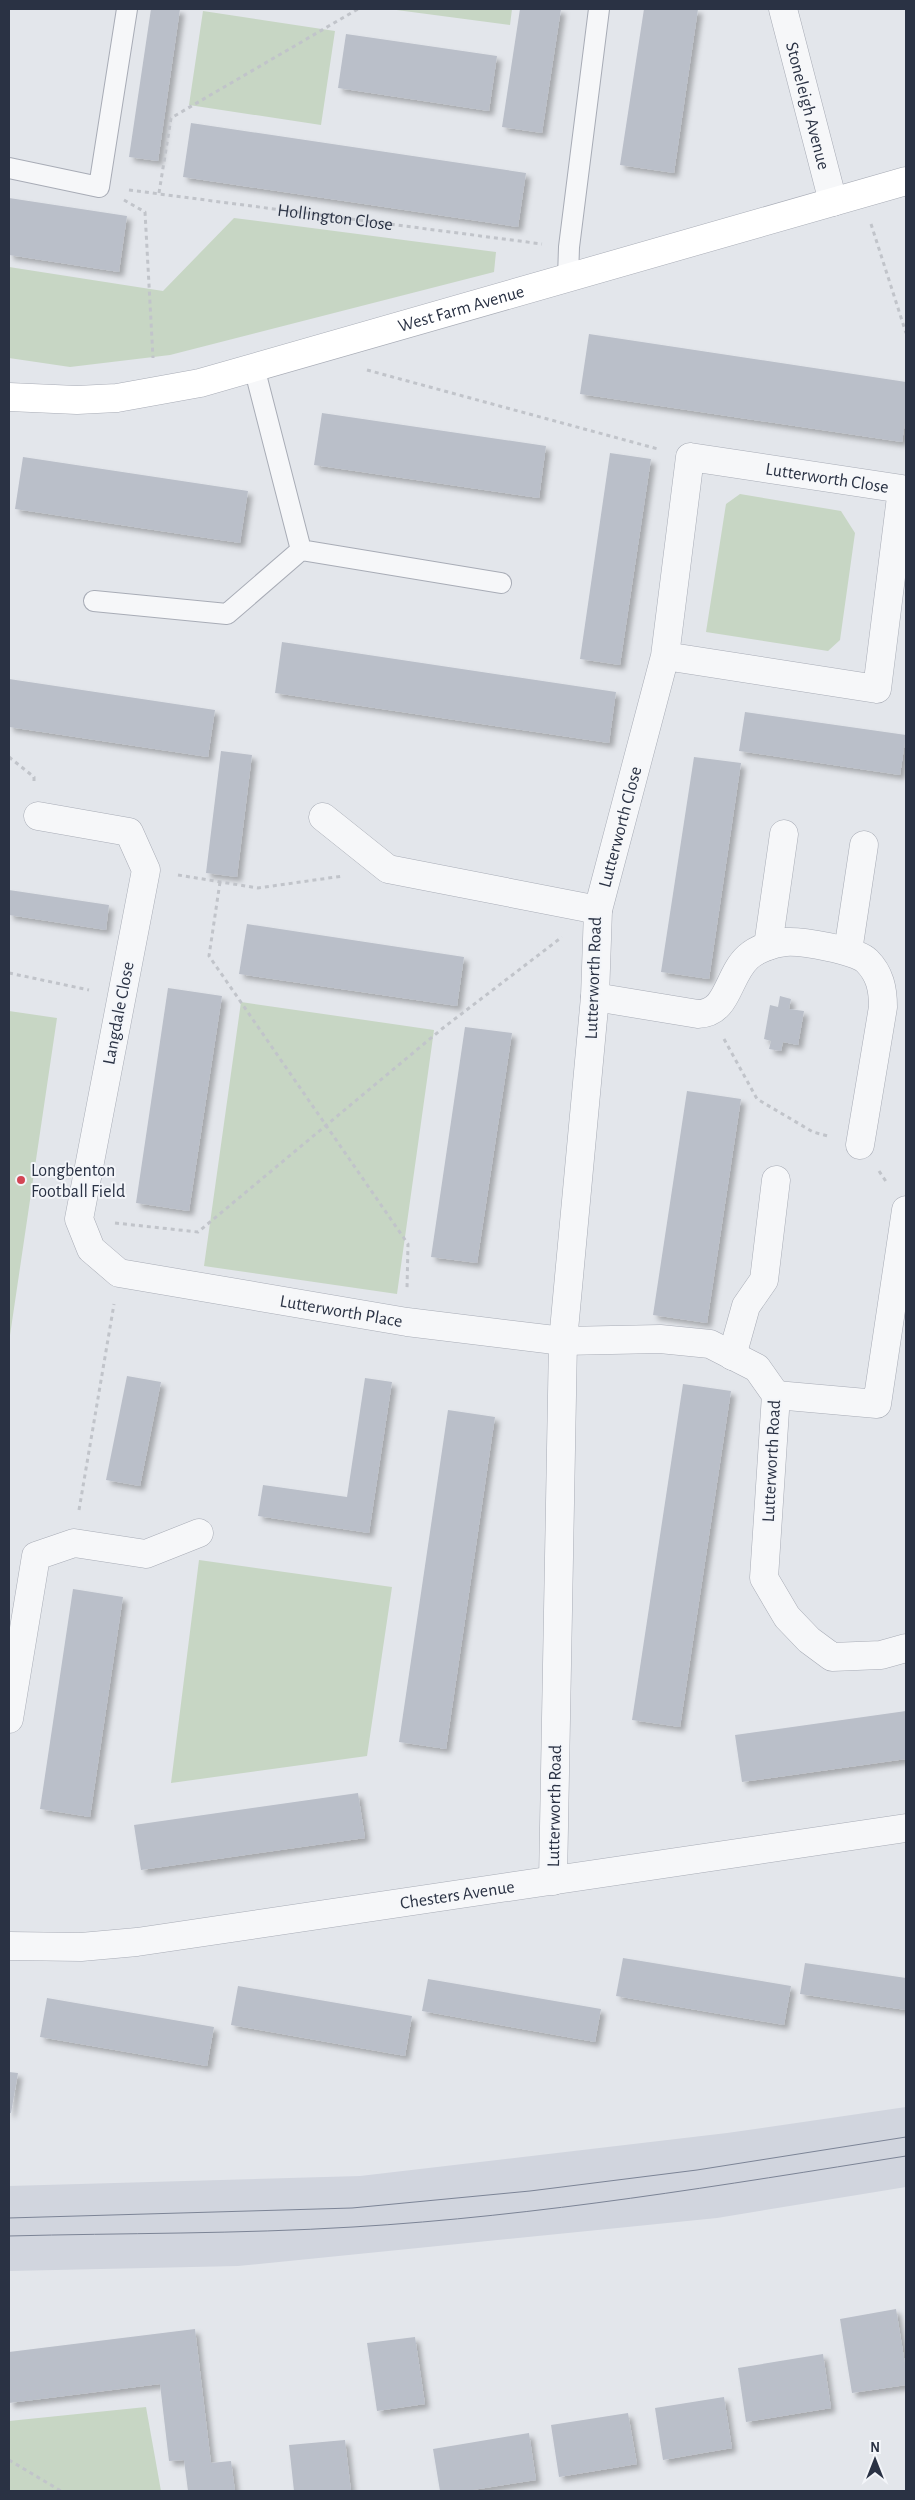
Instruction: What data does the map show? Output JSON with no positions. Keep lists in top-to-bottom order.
{
  "streets": {
    "street": [
      "Stoneleigh Avenue",
      "West Farm Avenue",
      "Lutterworth Close",
      "Lutterworth Road",
      "Langdale Close",
      "Lutterworth Place",
      "Chesters Avenue"
    ],
    "path": ["Hollington Close"]
  },
  "crossings": [
    ["Stoneleigh Avenue", "West Farm Avenue"],
    ["Lutterworth Close", "Lutterworth Road"],
    ["Lutterworth Road", "Lutterworth Place"],
    ["Lutterworth Road", "Chesters Avenue"]
  ],
  "places": ["Longbenton Football Field"],
  "north": "top"
}
